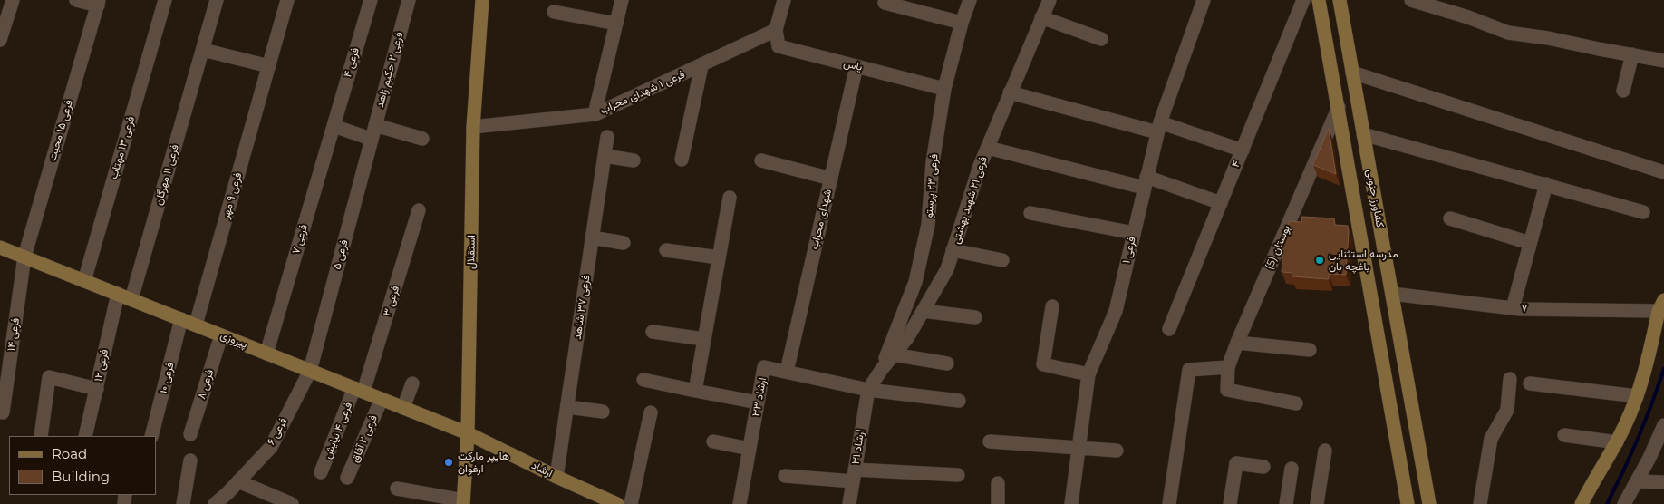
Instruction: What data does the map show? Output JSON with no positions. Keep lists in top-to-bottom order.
{
  "streets": {
    "street": [
      "فرعی ۴",
      "یاس",
      "فرعی ۲ حکیم زاهد",
      "فرعی ۱ شهدای محراب",
      "فرعی ۱۵ محبت",
      "فرعی ۱۳ مهتاب",
      "۴",
      "فرعی ۱۱ مهرگان",
      "فرعی ۲۳ پرستو",
      "فرعی ۹ مهر",
      "کشاورز جنوبی",
      "فرعی ۲۱ شهید بهشتی",
      "شهدای محراب",
      "فرعی ۷",
      "بوستان (5)",
      "فرعی ۱",
      "استقلال",
      "فرعی ۵",
      "فرعی ۳",
      "فرعی ۳۷ شاهد",
      "۷",
      "فرعی ۱۴",
      "پیروزی",
      "فرعی ۱۲",
      "فرعی ۱۰",
      "فرعی ۸",
      "ارشاد ۳۳",
      "فرعی ۴ نیایش",
      "فرعی ۶",
      "فرعی ۲ آفاق",
      "ارشاد ۳۱",
      "ارشاد"
    ]
  },
  "crossings": [
    ["فرعی ۴", "فرعی ۷"],
    ["یاس", "فرعی ۱ شهدای محراب"],
    ["یاس", "فرعی ۲۳ پرستو"],
    ["یاس", "شهدای محراب"],
    ["فرعی ۲ حکیم زاهد", "فرعی ۵"],
    ["فرعی ۱ شهدای محراب", "استقلال"],
    ["فرعی ۱۵ محبت", "فرعی ۱۴"],
    ["فرعی ۱۵ محبت", "پیروزی"],
    ["فرعی ۱۳ مهتاب", "پیروزی"],
    ["فرعی ۱۱ مهرگان", "پیروزی"],
    ["فرعی ۲۳ پرستو", "فرعی ۲۱ شهید بهشتی"],
    ["فرعی ۹ مهر", "پیروزی"],
    ["کشاورز جنوبی", "بوستان (5)"],
    ["کشاورز جنوبی", "۷"],
    ["فرعی ۲۱ شهید بهشتی", "ارشاد ۳۳"],
    ["فرعی ۲۱ شهید بهشتی", "ارشاد ۳۱"],
    ["شهدای محراب", "ارشاد ۳۳"],
    ["فرعی ۷", "پیروزی"],
    ["استقلال", "پیروزی"],
    ["استقلال", "ارشاد"],
    ["فرعی ۵", "پیروزی"],
    ["فرعی ۵", "فرعی ۶"],
    ["فرعی ۳", "پیروزی"],
    ["فرعی ۳", "فرعی ۴ نیایش"],
    ["فرعی ۳۷ شاهد", "ارشاد"],
    ["فرعی ۱۴", "پیروزی"],
    ["پیروزی", "فرعی ۱۲"],
    ["پیروزی", "فرعی ۱۰"],
    ["پیروزی", "فرعی ۸"],
    ["پیروزی", "فرعی ۴ نیایش"],
    ["پیروزی", "فرعی ۶"],
    ["پیروزی", "فرعی ۲ آفاق"],
    ["پیروزی", "ارشاد"],
    ["ارشاد ۳۳", "ارشاد ۳۱"]
  ],
  "places": ["مدرسه استثنایی باغچه بان", "هایپر مارکت ارغوان"],
  "legend": ["Road", "Building"]
}
